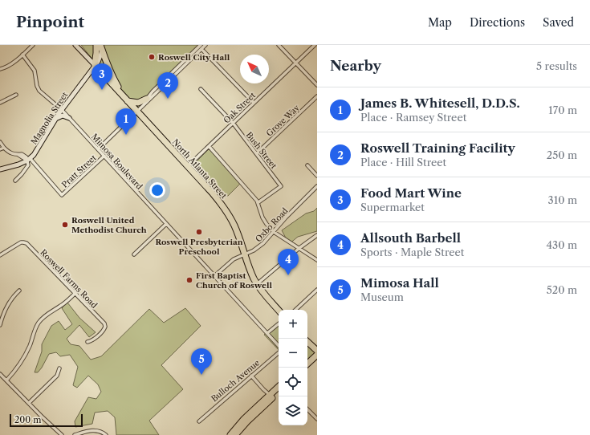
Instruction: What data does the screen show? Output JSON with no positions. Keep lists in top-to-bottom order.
{
  "streets": {
    "highway": ["North Atlanta Street"],
    "main road": ["Magnolia Street"],
    "street": [
      "Oak Street",
      "Grove Way",
      "Bush Street",
      "Mimosa Boulevard",
      "Pratt Street",
      "Oxbo Road",
      "Roswell Farms Road",
      "Bulloch Avenue"
    ]
  },
  "crossings": [
    ["Oak Street", "Bush Street"],
    ["Oak Street", "North Atlanta Street"],
    ["Magnolia Street", "Mimosa Boulevard"],
    ["Magnolia Street", "North Atlanta Street"],
    ["Magnolia Street", "Pratt Street"],
    ["Grove Way", "Bush Street"],
    ["Mimosa Boulevard", "Pratt Street"],
    ["Mimosa Boulevard", "Oxbo Road"],
    ["North Atlanta Street", "Oxbo Road"]
  ],
  "places": [
    "Roswell City Hall",
    "Roswell United Methodist Church",
    "Roswell Presbyterian Preschool",
    "First Baptist Church of Roswell"
  ],
  "scale_bar": "200 m",
  "north": "top left",
  "page": {
    "header": "Pinpoint",
    "nav": ["Map", "Directions", "Saved"],
    "heading": ["Nearby", "5 results"],
    "pins": [
      "3",
      "2",
      "1",
      "4",
      "5"
    ],
    "list": [
      {
        "mark": "1",
        "name": "James B. Whitesell, D.D.S.",
        "note": "Place · Ramsey Street",
        "value": "170 m"
      },
      {
        "mark": "2",
        "name": "Roswell Training Facility",
        "note": "Place · Hill Street",
        "value": "250 m"
      },
      {
        "mark": "3",
        "name": "Food Mart Wine",
        "note": "Supermarket",
        "value": "310 m"
      },
      {
        "mark": "4",
        "name": "Allsouth Barbell",
        "note": "Sports · Maple Street",
        "value": "430 m"
      },
      {
        "mark": "5",
        "name": "Mimosa Hall",
        "note": "Museum",
        "value": "520 m"
      }
    ],
    "map_buttons": ["+", "−"],
    "scale": "200 m"
  }
}
